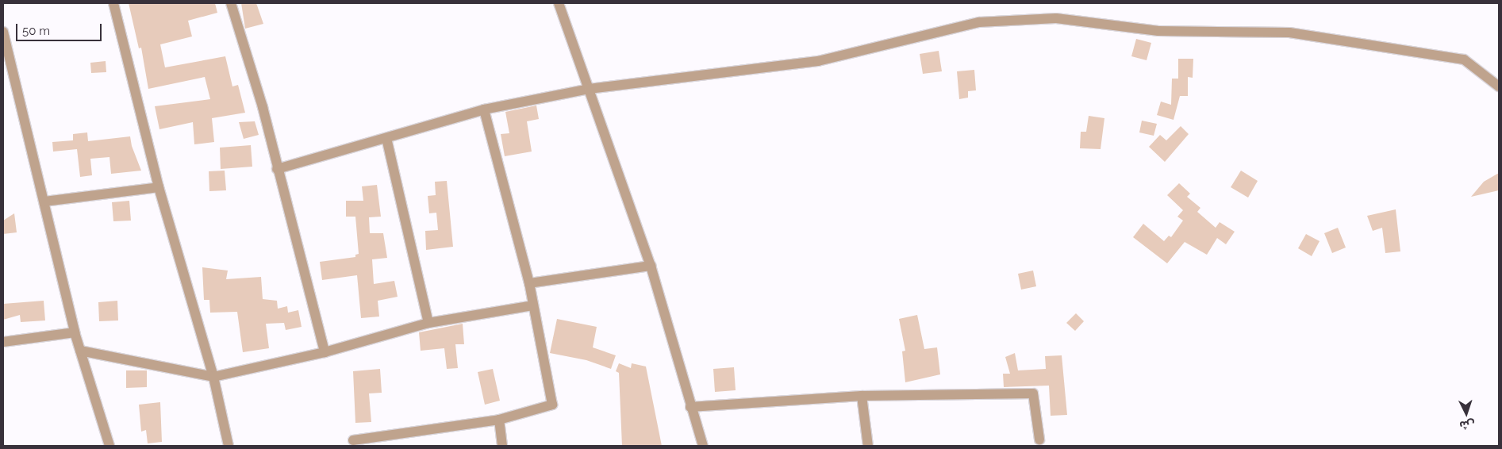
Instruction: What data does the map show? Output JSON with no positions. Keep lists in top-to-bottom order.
{
  "scale_bar": "50 m",
  "north": "bottom"
}
